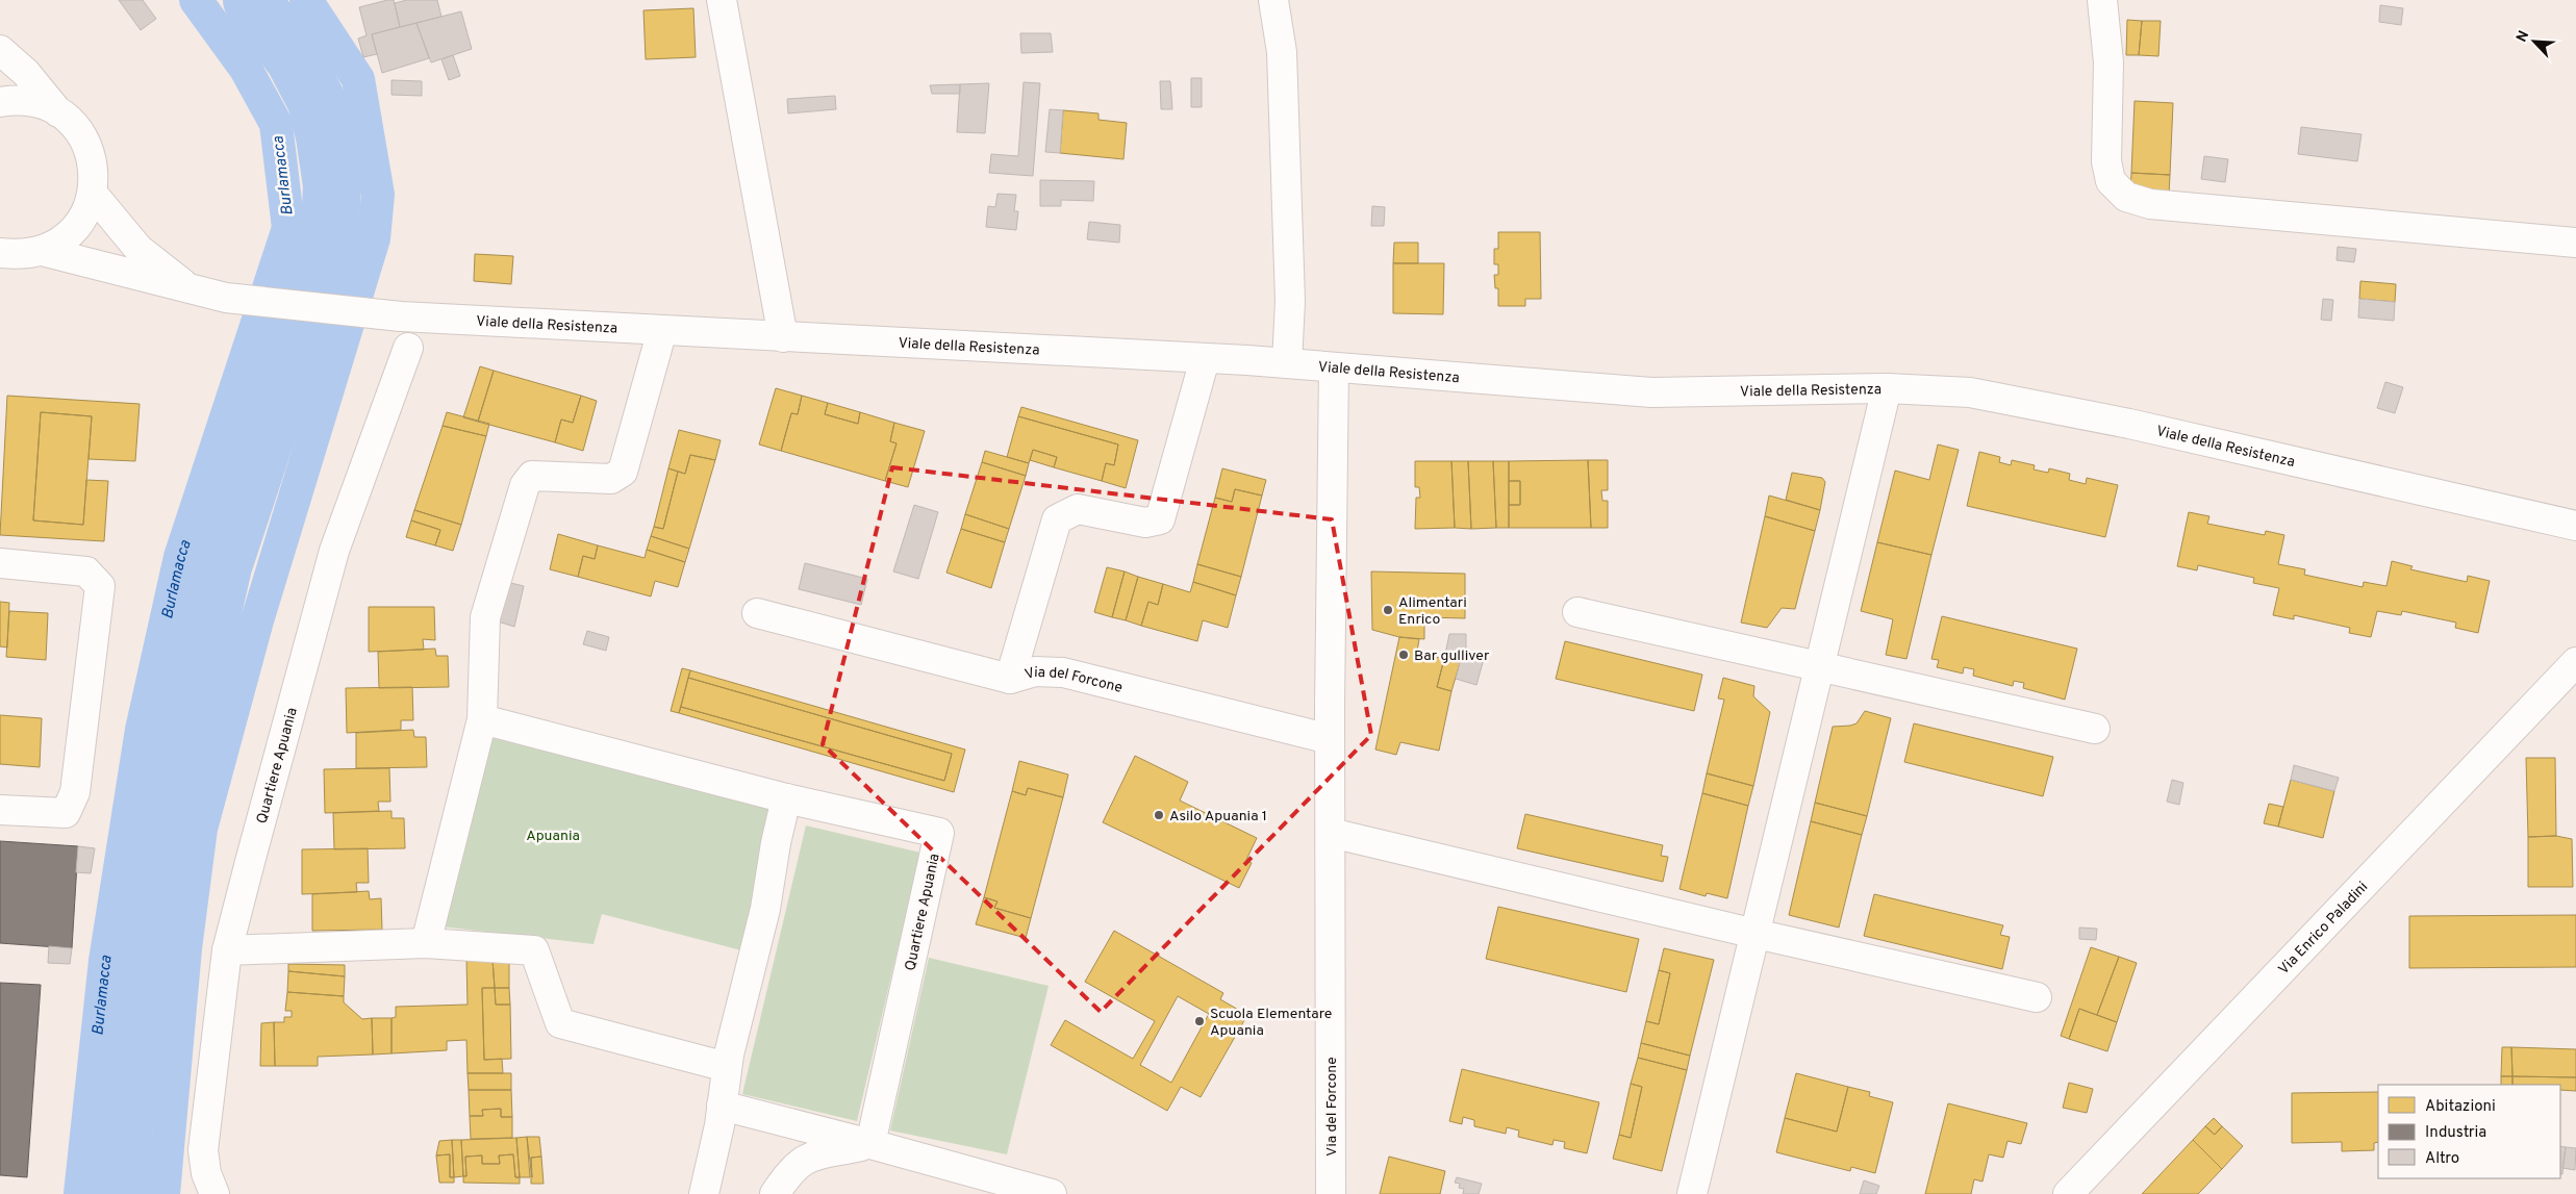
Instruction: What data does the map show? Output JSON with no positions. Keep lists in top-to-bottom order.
{
  "streets": {
    "street": [
      "Viale della Resistenza",
      "Via del Forcone",
      "Quartiere Apuania",
      "Via Enrico Paladini"
    ]
  },
  "crossings": [
    ["Viale della Resistenza", "Via del Forcone"]
  ],
  "water": ["Burlamacca"],
  "parks": ["Apuania"],
  "places": [
    "Alimentari Enrico",
    "Bar gulliver",
    "Asilo Apuania 1",
    "Scuola Elementare Apuania"
  ],
  "legend": ["Abitazioni", "Industria", "Altro"],
  "north": "top left"
}
